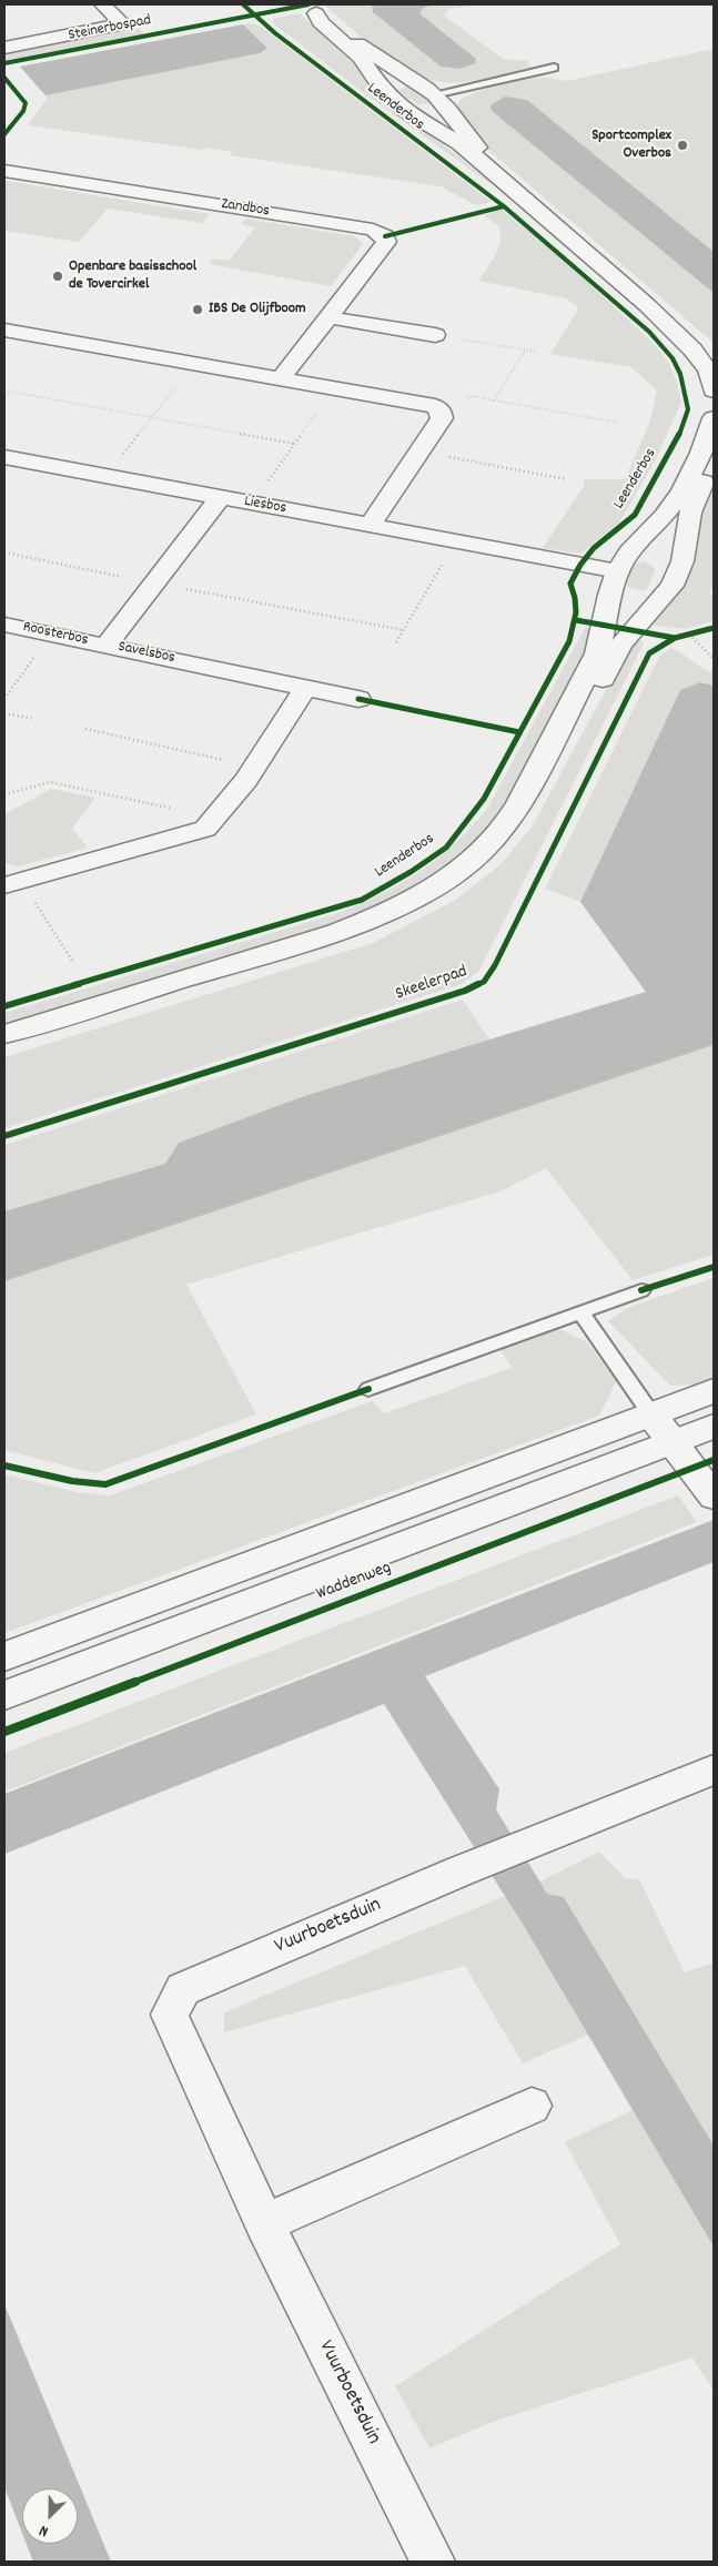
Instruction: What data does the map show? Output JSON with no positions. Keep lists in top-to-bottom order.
{
  "streets": {
    "street": [
      "Leenderbos",
      "Zandbos",
      "Liesbos",
      "Roosterbos",
      "Savelsbos",
      "Waddenweg",
      "Vuurboetsduin"
    ],
    "cycle path": ["Steinerbospad", "Skeelerpad"]
  },
  "crossings": [
    ["Liesbos", "Savelsbos"],
    ["Roosterbos", "Savelsbos"]
  ],
  "places": ["Sportcomplex Overbos", "Openbare basisschool de Tovercirkel", "IBS De Olijfboom"],
  "north": "bottom left"
}
